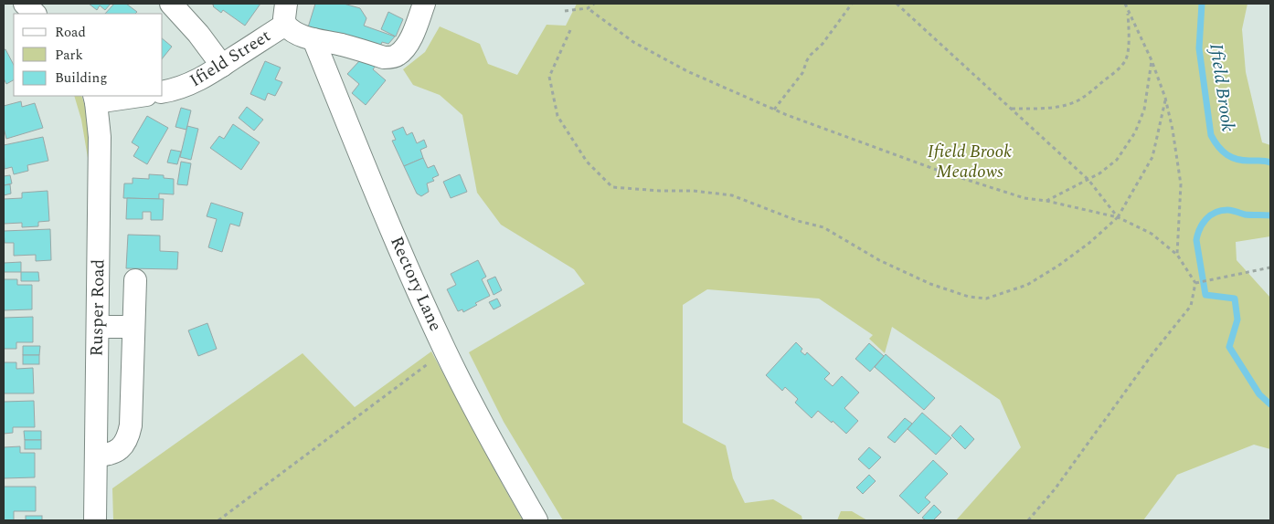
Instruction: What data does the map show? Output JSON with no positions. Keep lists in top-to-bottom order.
{
  "streets": {
    "street": ["Ifield Street", "Rectory Lane", "Rusper Road"]
  },
  "crossings": [
    ["Ifield Street", "Rectory Lane"]
  ],
  "water": ["Ifield Brook"],
  "parks": ["Ifield Brook Meadows"],
  "legend": ["Road", "Park", "Building"]
}
